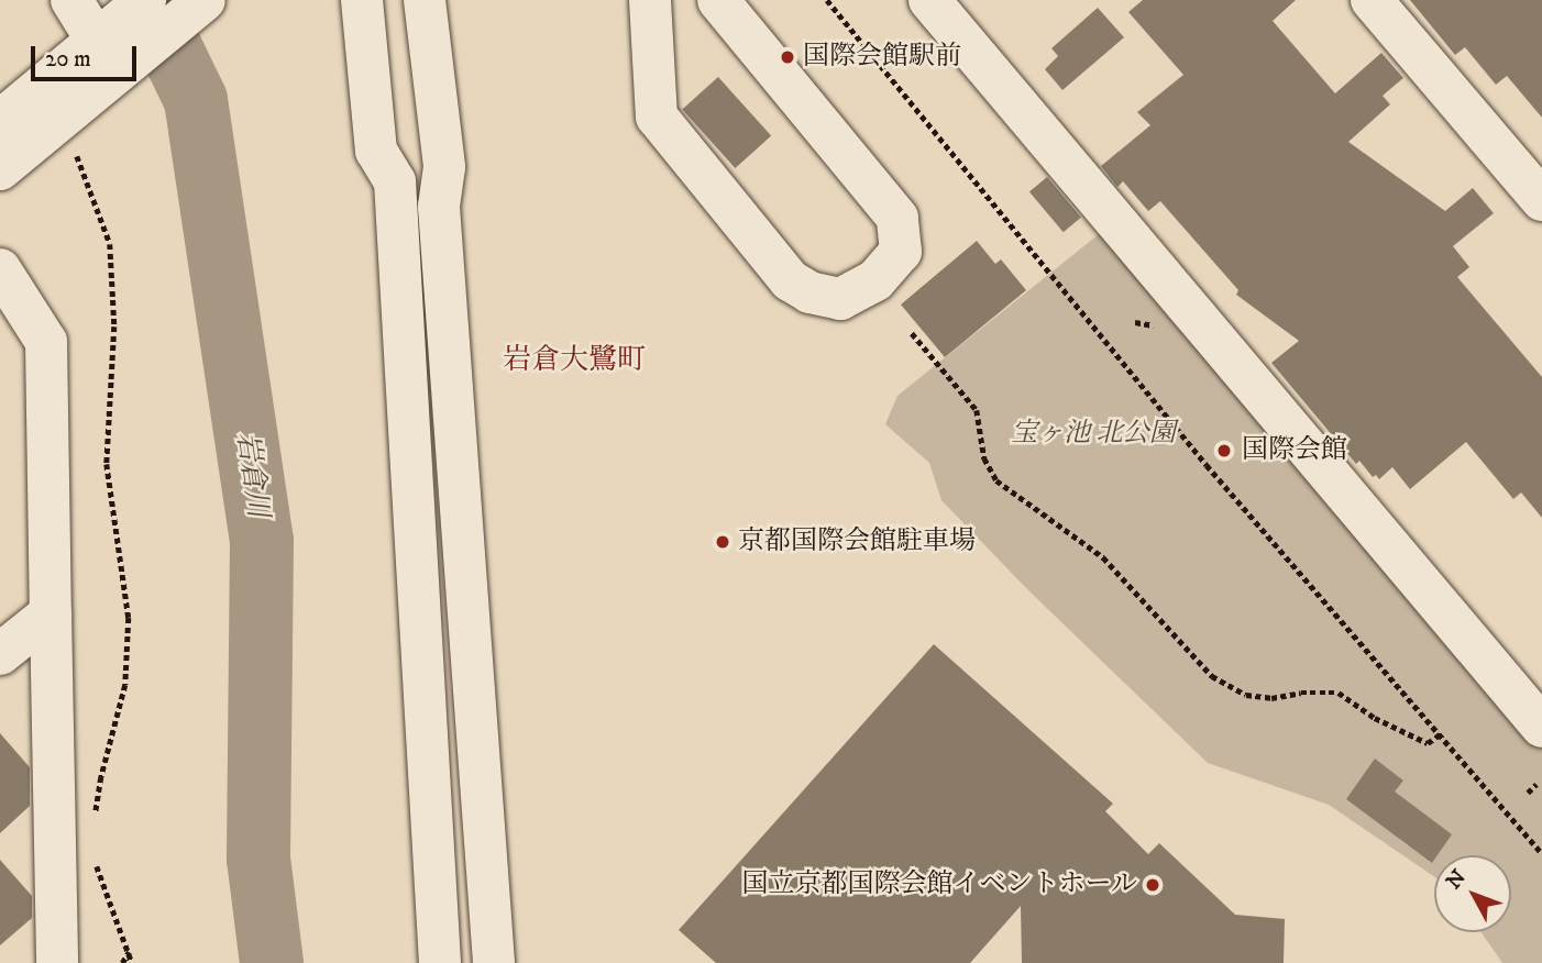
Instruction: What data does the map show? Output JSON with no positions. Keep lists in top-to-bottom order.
{
  "districts": ["岩倉大鷺町"],
  "water": ["岩倉川"],
  "parks": ["宝ヶ池 北公園"],
  "places": [
    "国際会館駅前",
    "国際会館",
    "京都国際会館駐車場",
    "国立京都国際会館イベントホール"
  ],
  "scale_bar": "20 m",
  "north": "top left"
}
